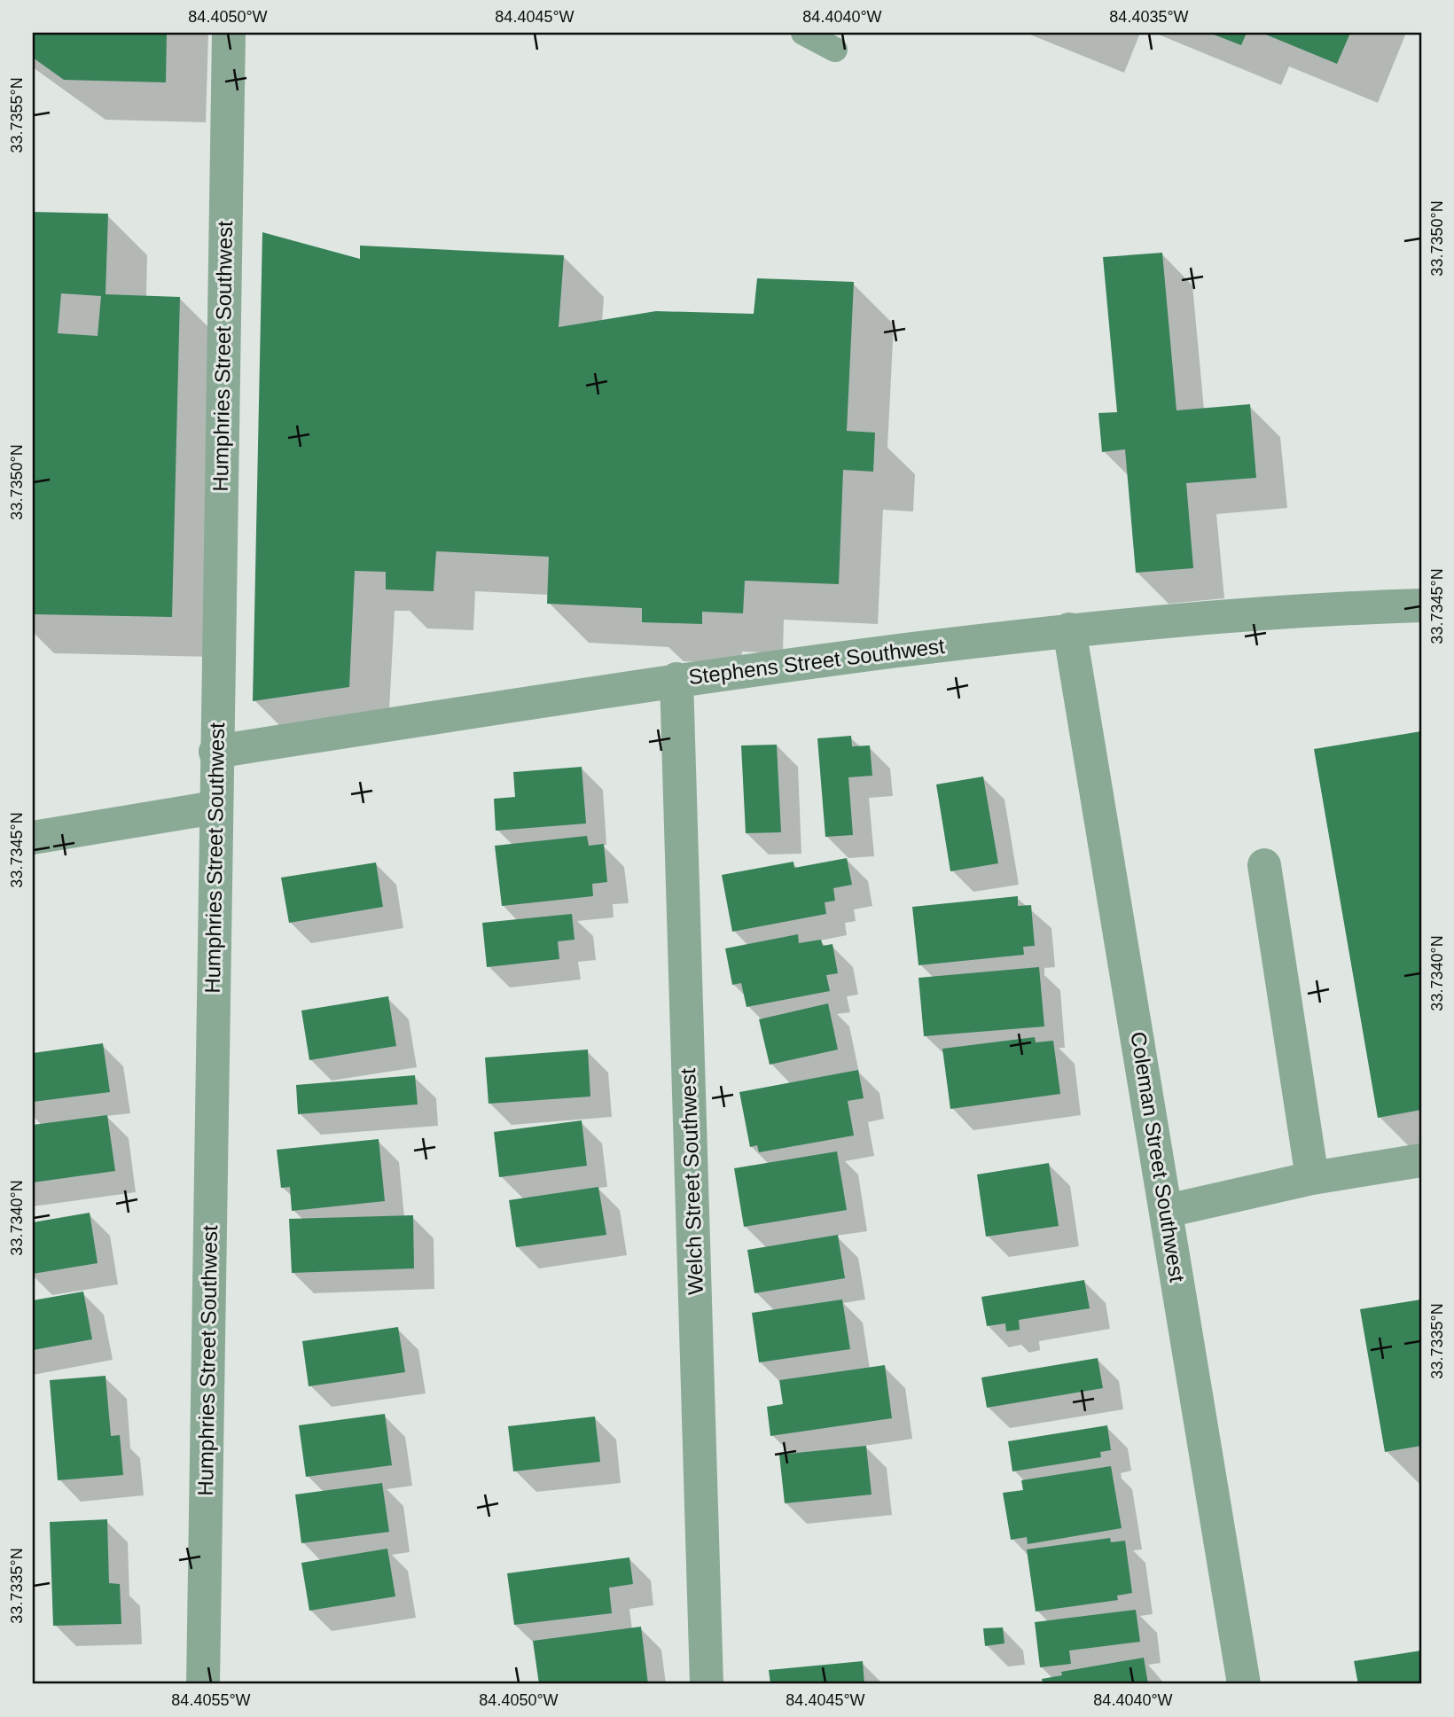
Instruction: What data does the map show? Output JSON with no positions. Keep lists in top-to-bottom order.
{
  "streets": {
    "street": [
      "Humphries Street Southwest",
      "Stephens Street Southwest",
      "Coleman Street Southwest",
      "Welch Street Southwest"
    ]
  },
  "crossings": [
    ["Humphries Street Southwest", "Stephens Street Southwest"],
    ["Stephens Street Southwest", "Coleman Street Southwest"],
    ["Stephens Street Southwest", "Welch Street Southwest"]
  ],
  "coordinates": [
    "84.4050°W",
    "84.4045°W",
    "84.4040°W",
    "84.4035°W",
    "33.7355°N",
    "33.7350°N",
    "33.7345°N",
    "33.7340°N",
    "33.7335°N",
    "84.4055°W"
  ]
}
